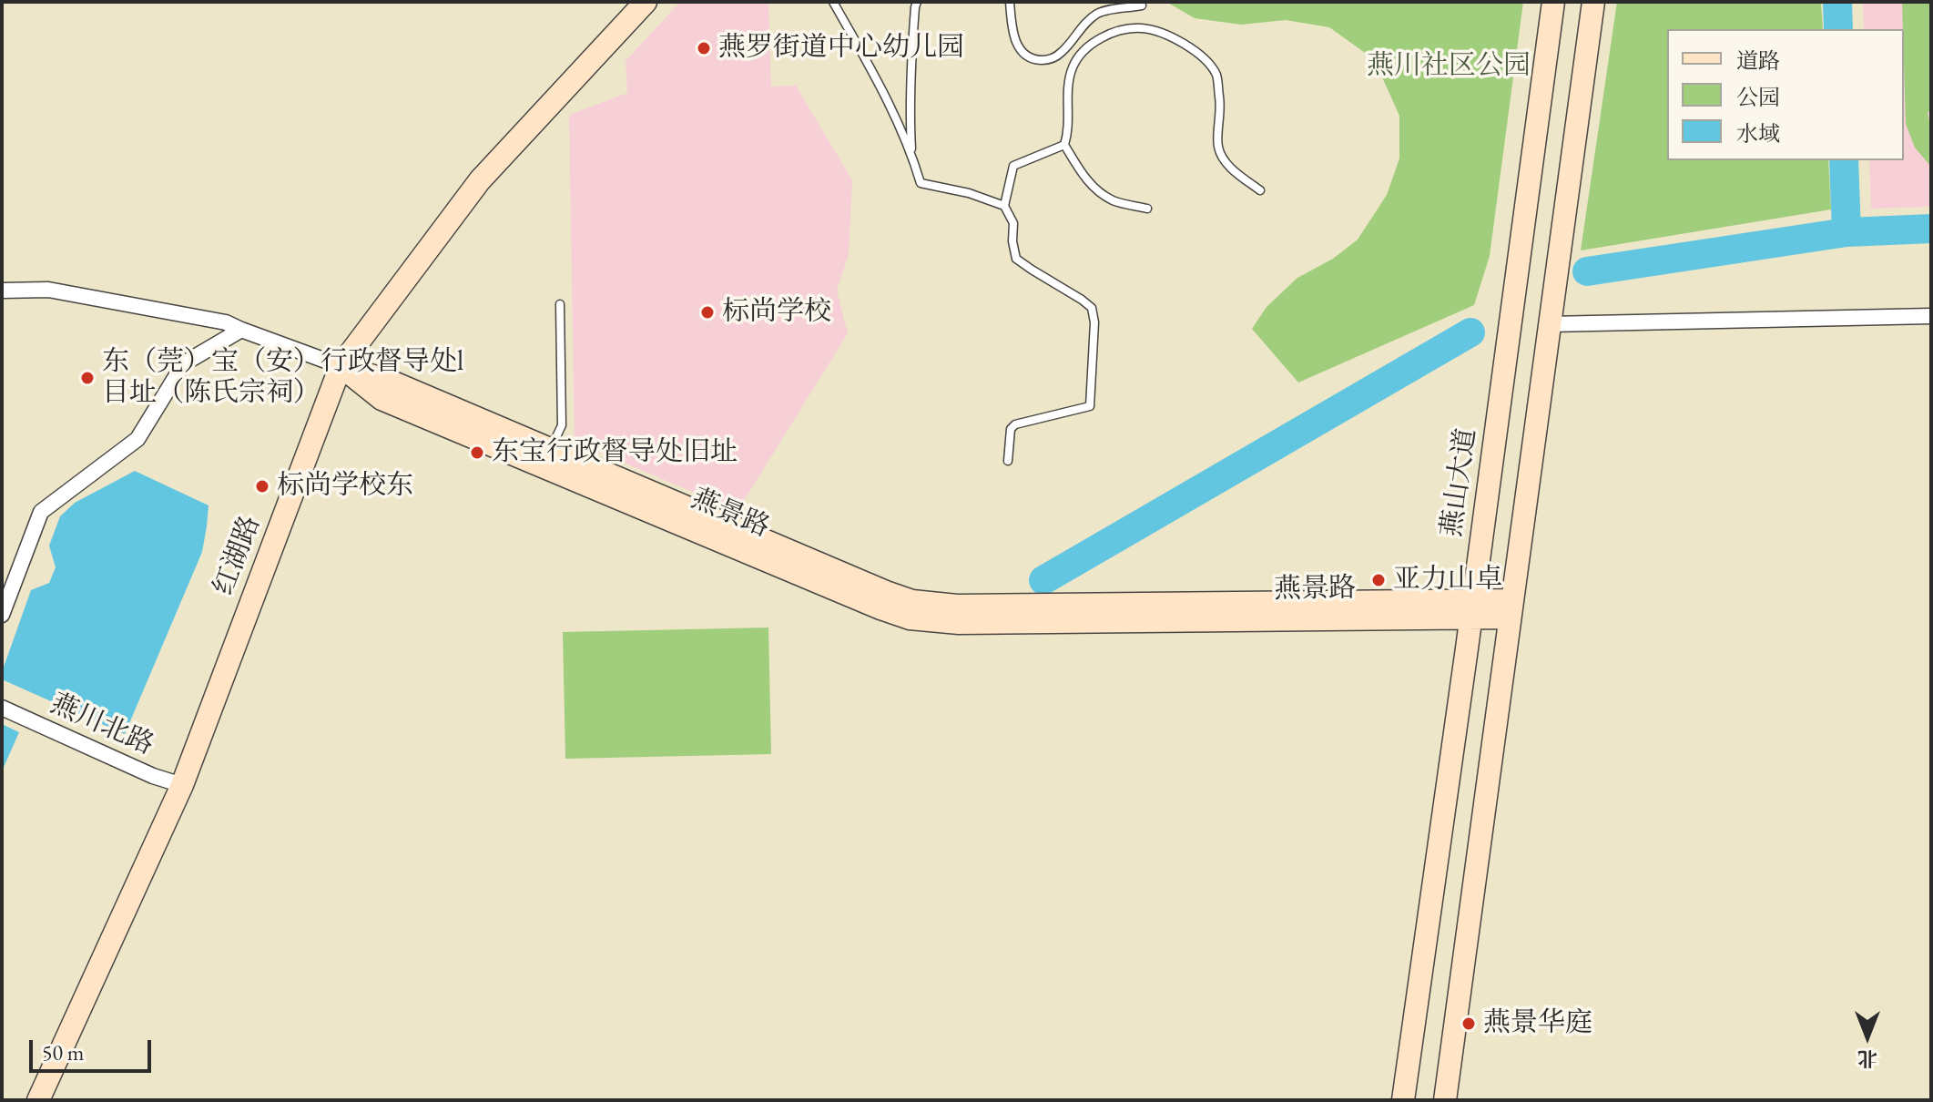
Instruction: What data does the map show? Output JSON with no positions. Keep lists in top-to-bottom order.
{
  "streets": {
    "main road": ["燕山大道", "燕景路", "红湖路"],
    "street": ["燕川北路"]
  },
  "crossings": [
    ["燕山大道", "燕景路"],
    ["燕景路", "红湖路"],
    ["红湖路", "燕川北路"]
  ],
  "parks": ["燕川社区公园"],
  "places": [
    "燕罗街道中心幼儿园",
    "标尚学校",
    "东（莞）宝（安）行政督导处l 目址（陈氏宗祠）",
    "东宝行政督导处旧址",
    "标尚学校东",
    "亚力山卓",
    "燕景华庭"
  ],
  "legend": ["道路", "公园", "水域"],
  "scale_bar": "50 m",
  "north": "bottom"
}
